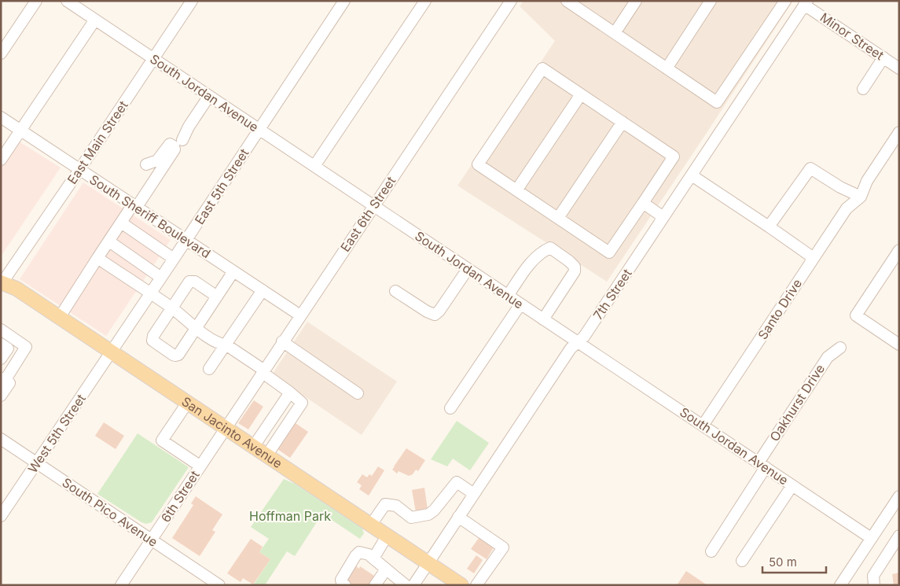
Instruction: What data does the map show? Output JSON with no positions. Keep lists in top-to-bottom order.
{
  "streets": {
    "main road": ["San Jacinto Avenue"],
    "street": [
      "Minor Street",
      "South Jordan Avenue",
      "East Main Street",
      "East 5th Street",
      "East 6th Street",
      "South Sheriff Boulevard",
      "7th Street",
      "Santo Drive",
      "Oakhurst Drive",
      "West 5th Street",
      "6th Street",
      "South Pico Avenue"
    ]
  },
  "crossings": [
    ["Minor Street", "7th Street"],
    ["South Jordan Avenue", "East Main Street"],
    ["South Jordan Avenue", "East 5th Street"],
    ["South Jordan Avenue", "East 6th Street"],
    ["South Jordan Avenue", "7th Street"],
    ["South Jordan Avenue", "Santo Drive"],
    ["South Jordan Avenue", "Oakhurst Drive"],
    ["East Main Street", "South Sheriff Boulevard"],
    ["East Main Street", "San Jacinto Avenue"],
    ["East 5th Street", "South Sheriff Boulevard"],
    ["East 5th Street", "San Jacinto Avenue"],
    ["East 5th Street", "West 5th Street"],
    ["East 6th Street", "South Sheriff Boulevard"],
    ["East 6th Street", "San Jacinto Avenue"],
    ["East 6th Street", "6th Street"],
    ["7th Street", "San Jacinto Avenue"],
    ["San Jacinto Avenue", "West 5th Street"],
    ["San Jacinto Avenue", "6th Street"],
    ["West 5th Street", "South Pico Avenue"],
    ["6th Street", "South Pico Avenue"]
  ],
  "parks": ["Hoffman Park"],
  "scale_bar": "50 m"
}
